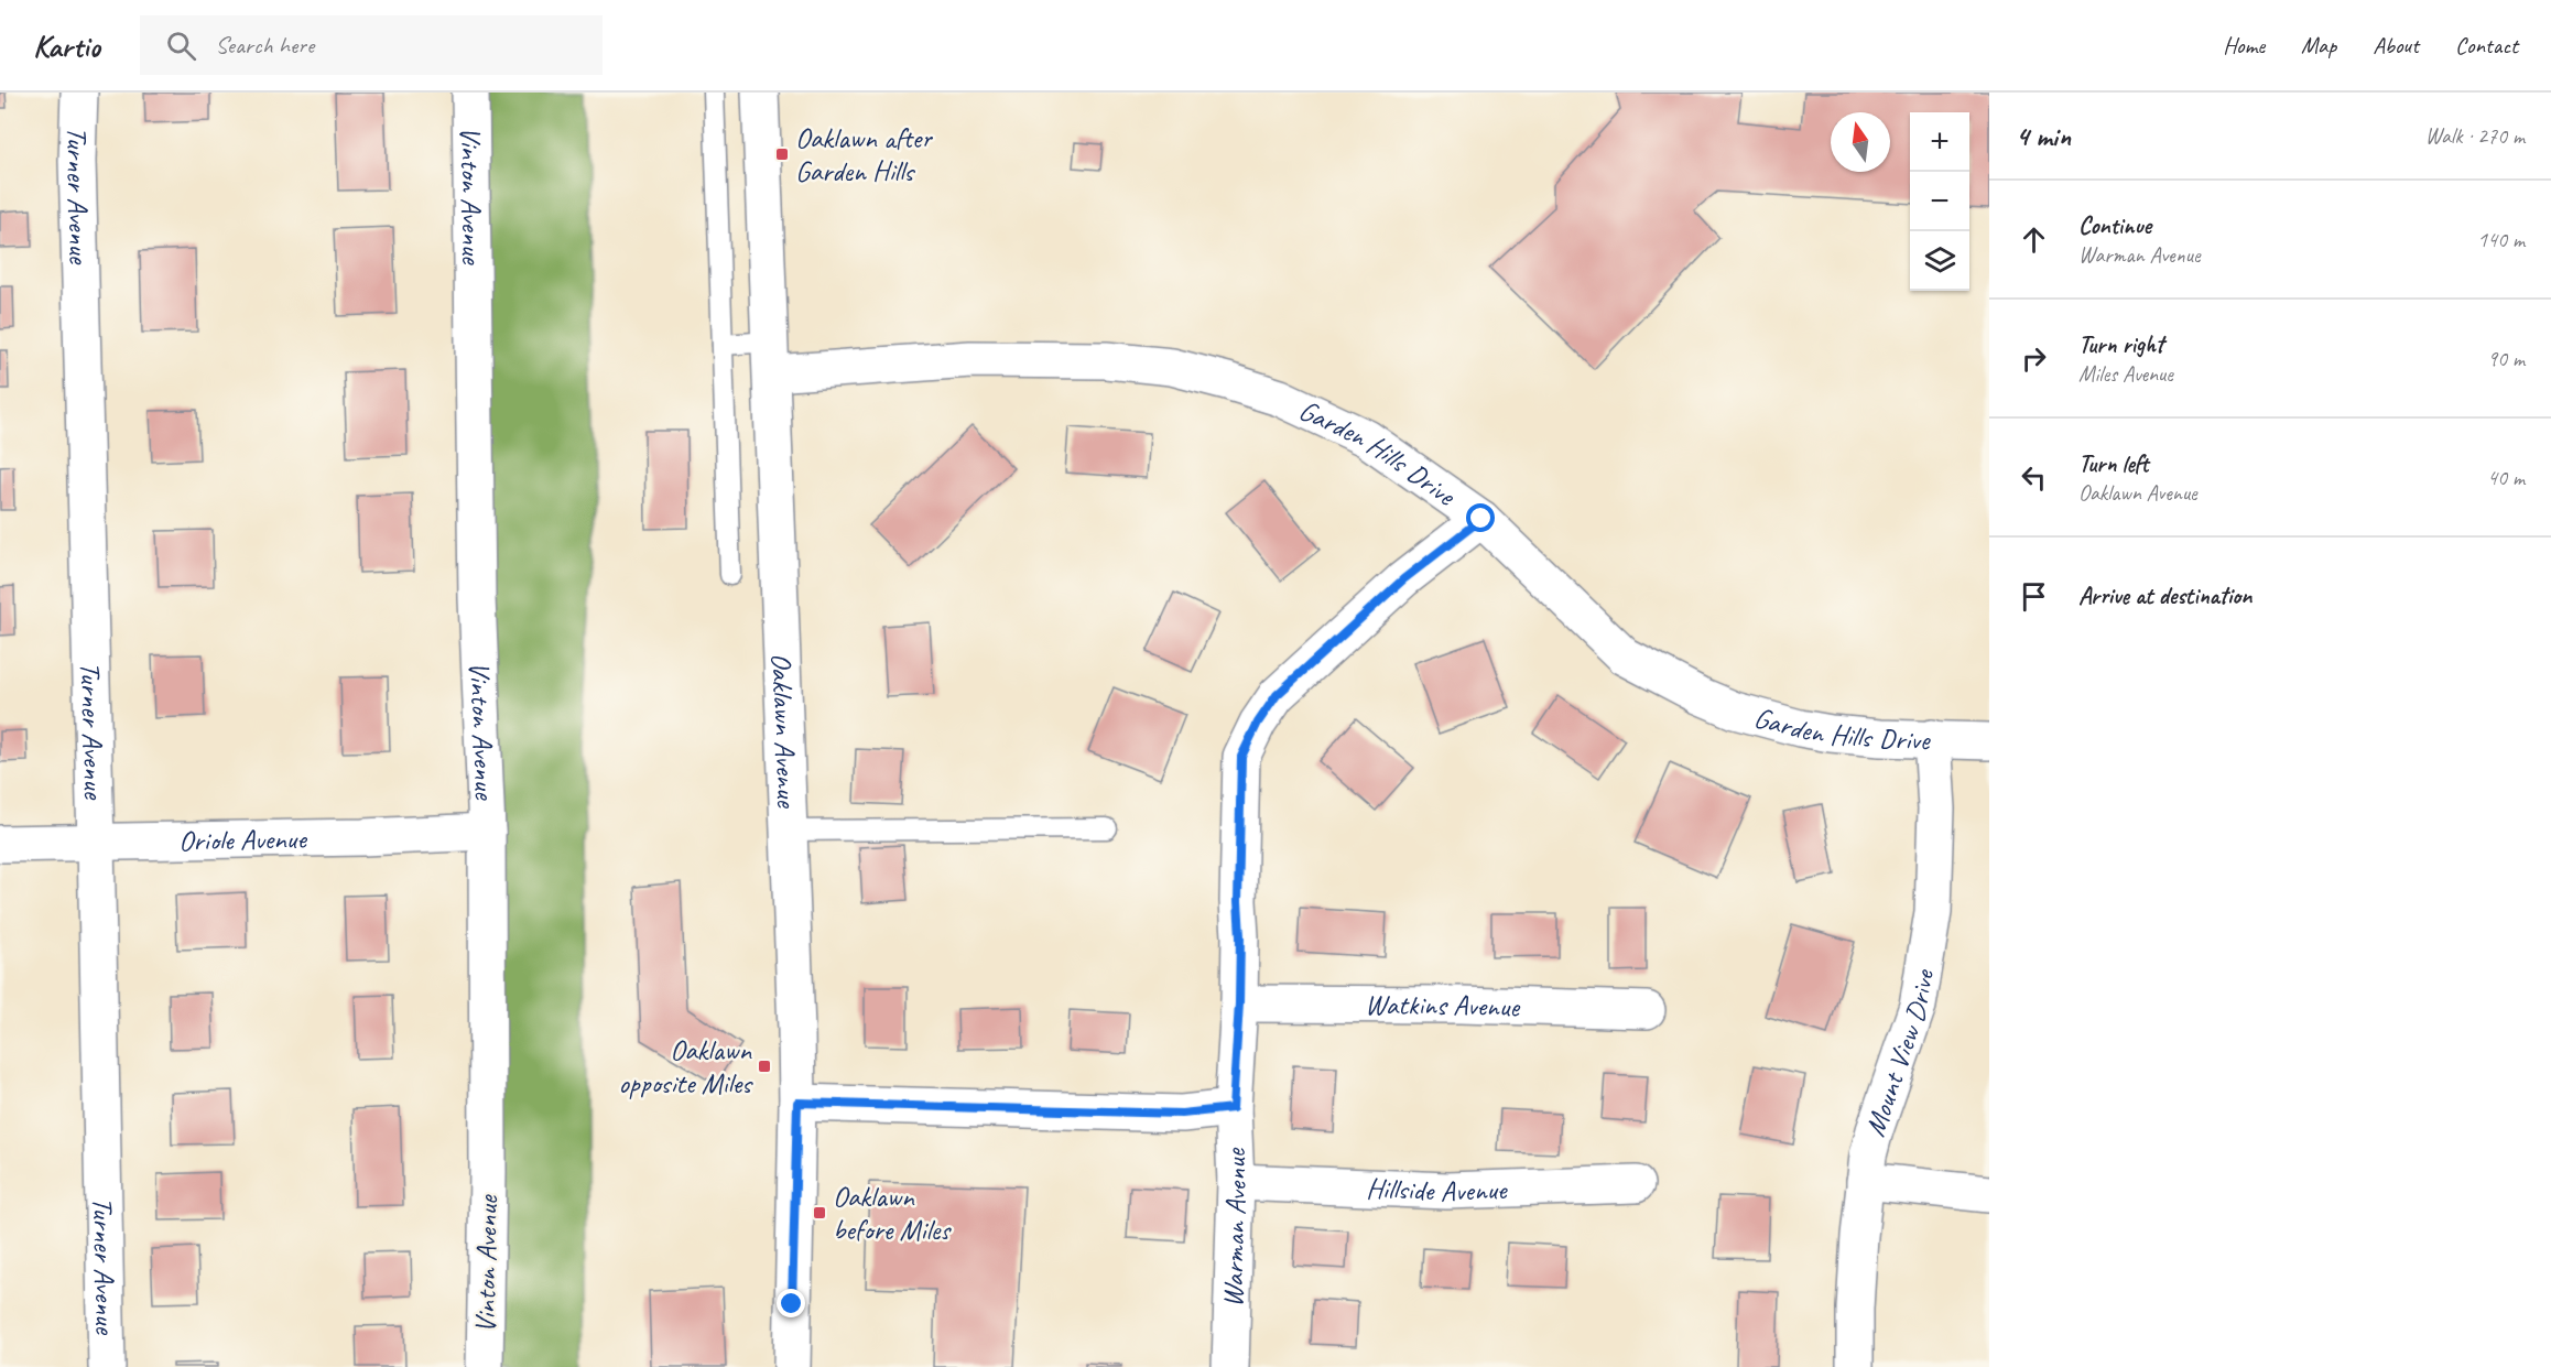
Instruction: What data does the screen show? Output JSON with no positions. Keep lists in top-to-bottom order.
{
  "streets": {
    "street": [
      "Turner Avenue",
      "Vinton Avenue",
      "Garden Hills Drive",
      "Oaklawn Avenue",
      "Oriole Avenue",
      "Watkins Avenue",
      "Mount View Drive",
      "Hillside Avenue",
      "Warman Avenue"
    ]
  },
  "crossings": [
    ["Turner Avenue", "Oriole Avenue"],
    ["Vinton Avenue", "Oriole Avenue"],
    ["Garden Hills Drive", "Oaklawn Avenue"],
    ["Garden Hills Drive", "Mount View Drive"],
    ["Garden Hills Drive", "Warman Avenue"],
    ["Watkins Avenue", "Warman Avenue"],
    ["Hillside Avenue", "Warman Avenue"]
  ],
  "places": {
    "transit": ["Oaklawn after Garden Hills", "Oaklawn opposite Miles", "Oaklawn before Miles"]
  },
  "north": "top",
  "page": {
    "header": "Kartio",
    "search": "Search here",
    "nav": [
      "Home",
      "Map",
      "About",
      "Contact"
    ],
    "heading": ["4 min", "Walk · 270 m"],
    "map_buttons": ["+", "−"],
    "list": [
      ["Continue", "Warman Avenue", "140 m"],
      ["Turn right", "Miles Avenue", "90 m"],
      ["Turn left", "Oaklawn Avenue", "40 m"],
      "Arrive at destination"
    ]
  }
}
